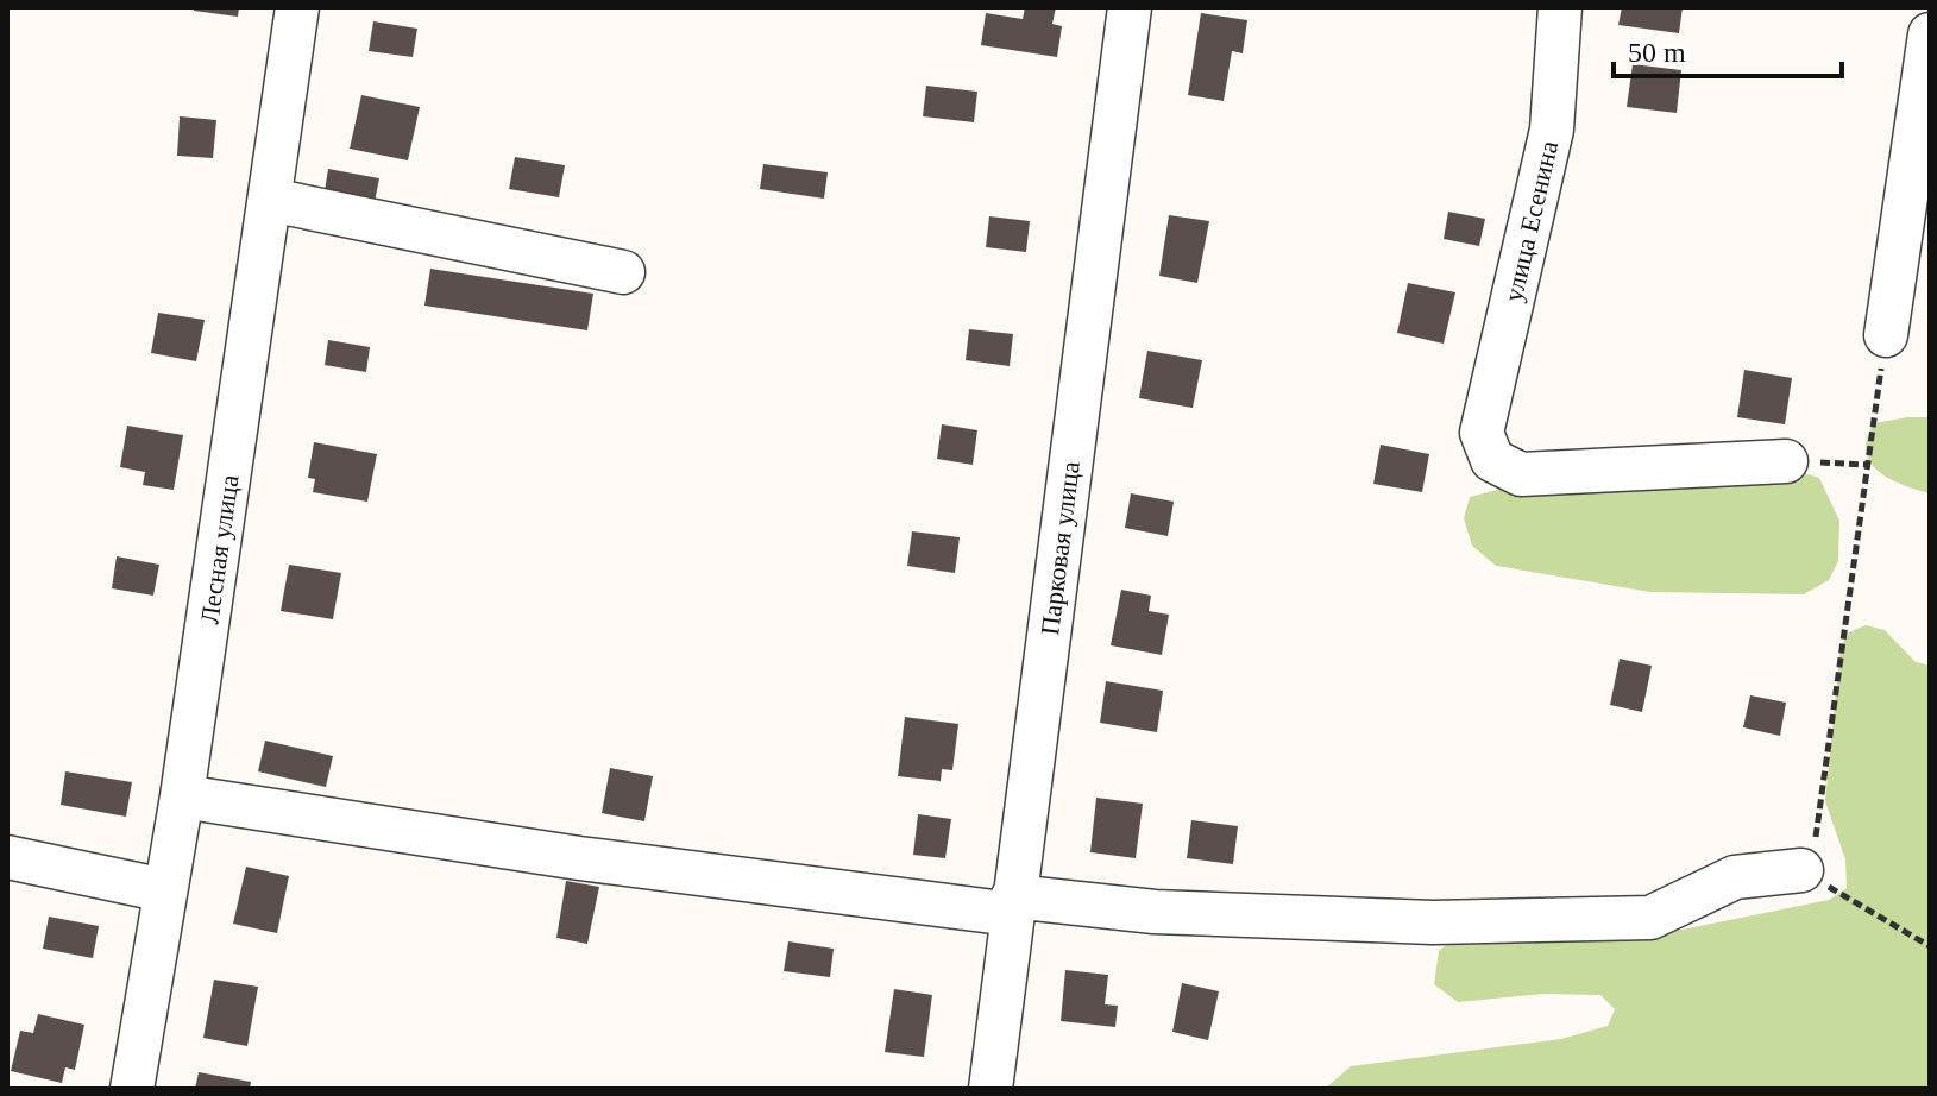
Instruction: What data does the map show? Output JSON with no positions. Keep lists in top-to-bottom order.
{
  "streets": {
    "street": ["улица Есенина", "Парковая улица", "Лесная улица"]
  },
  "scale_bar": "50 m"
}
